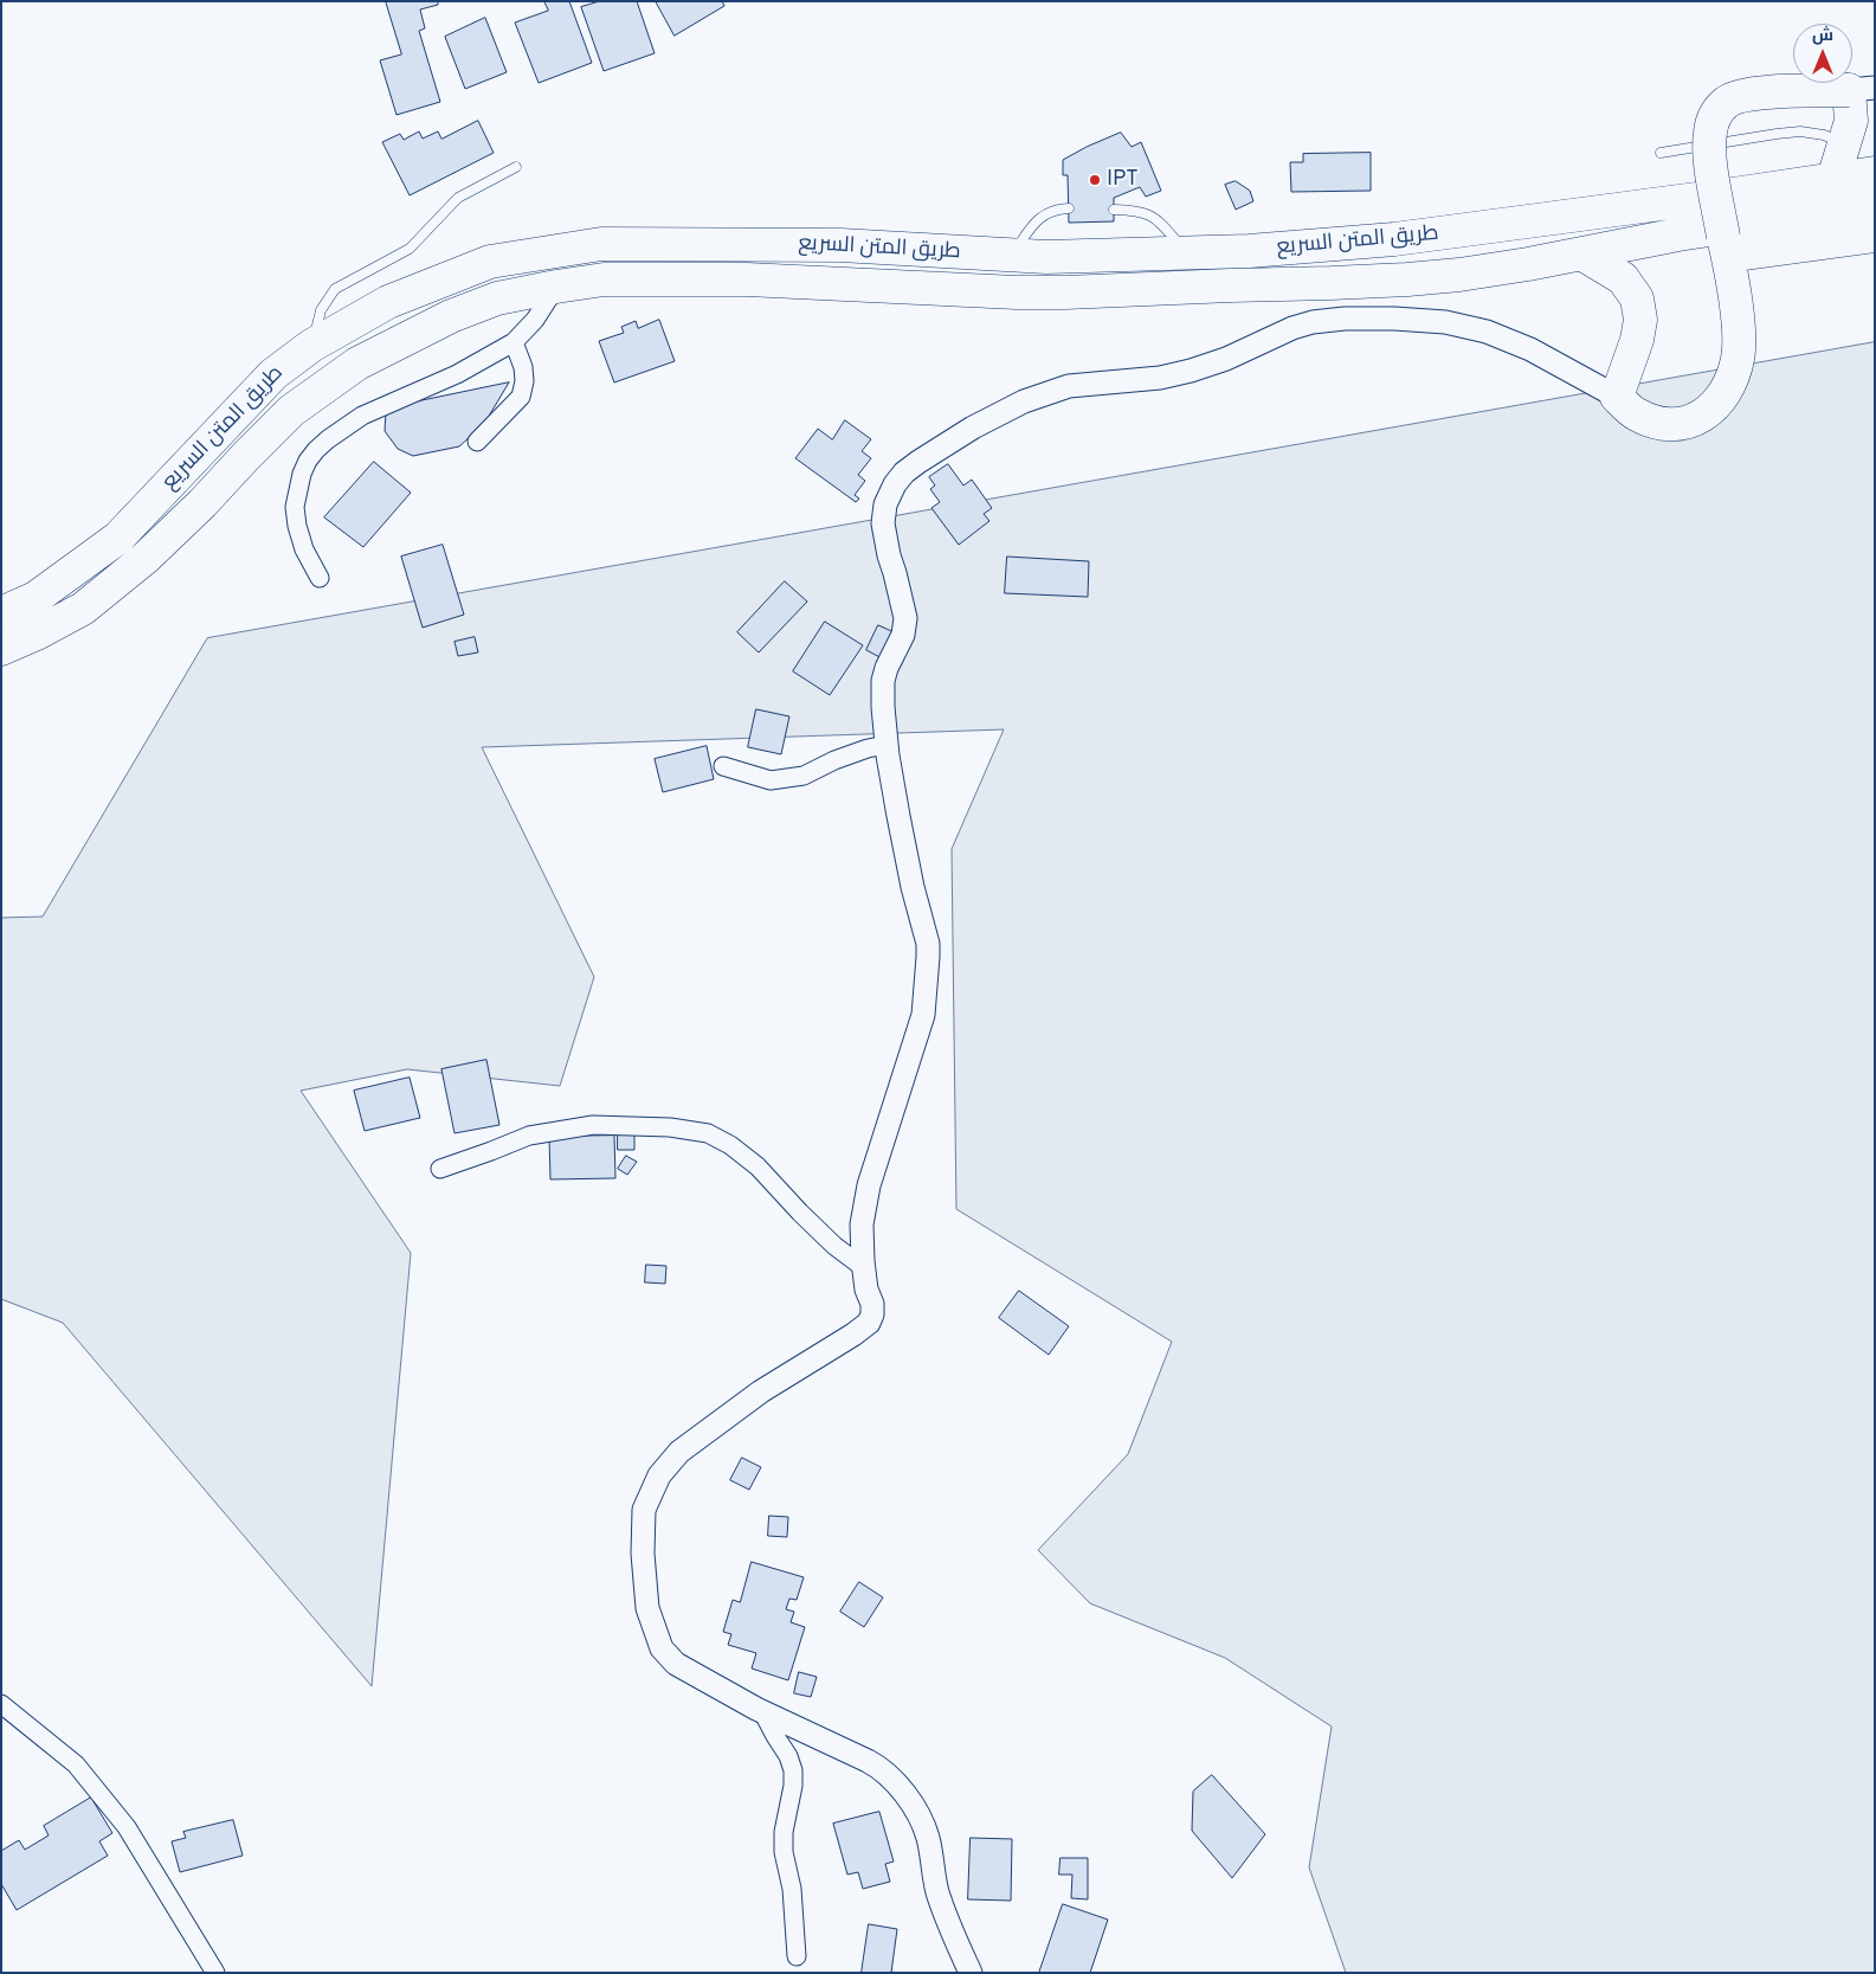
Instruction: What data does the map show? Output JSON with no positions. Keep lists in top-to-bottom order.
{
  "streets": {
    "highway": ["طريق المتن السريع"]
  },
  "places": ["IPT"],
  "north": "top"
}
